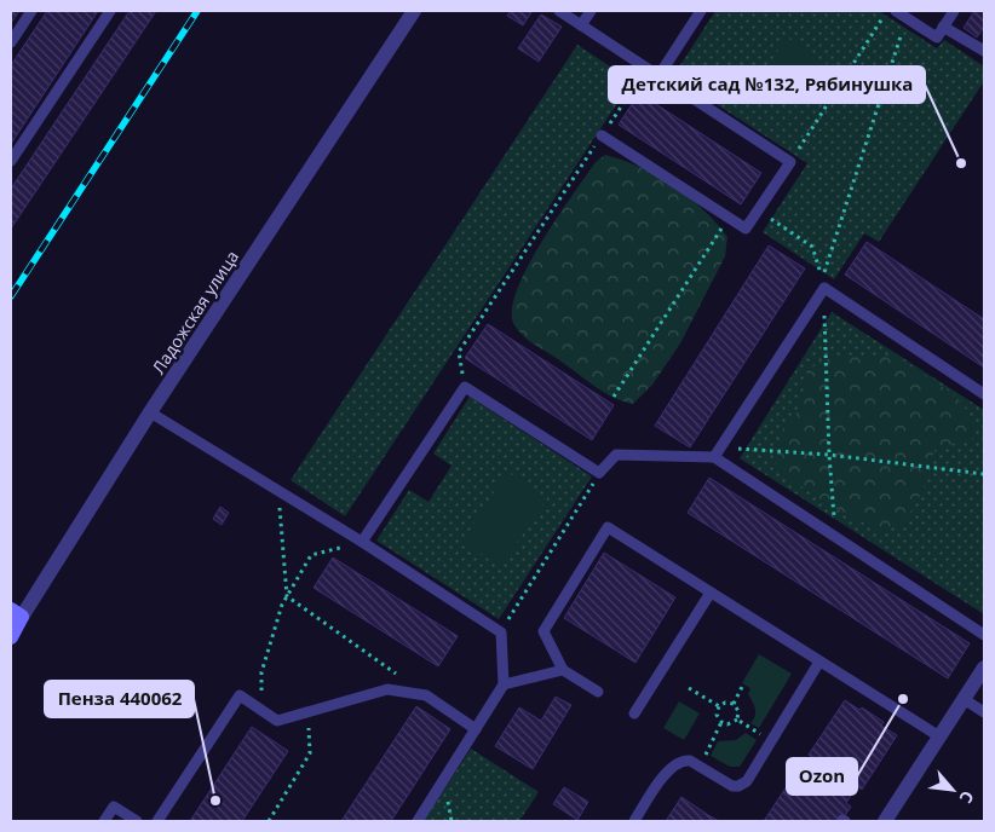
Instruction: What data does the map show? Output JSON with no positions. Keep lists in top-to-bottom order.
{
  "streets": {
    "street": ["Ладожская улица"]
  },
  "places": ["Детский сад №132, Рябинушка", "Ozon", "Пенза 440062"],
  "north": "bottom right"
}
